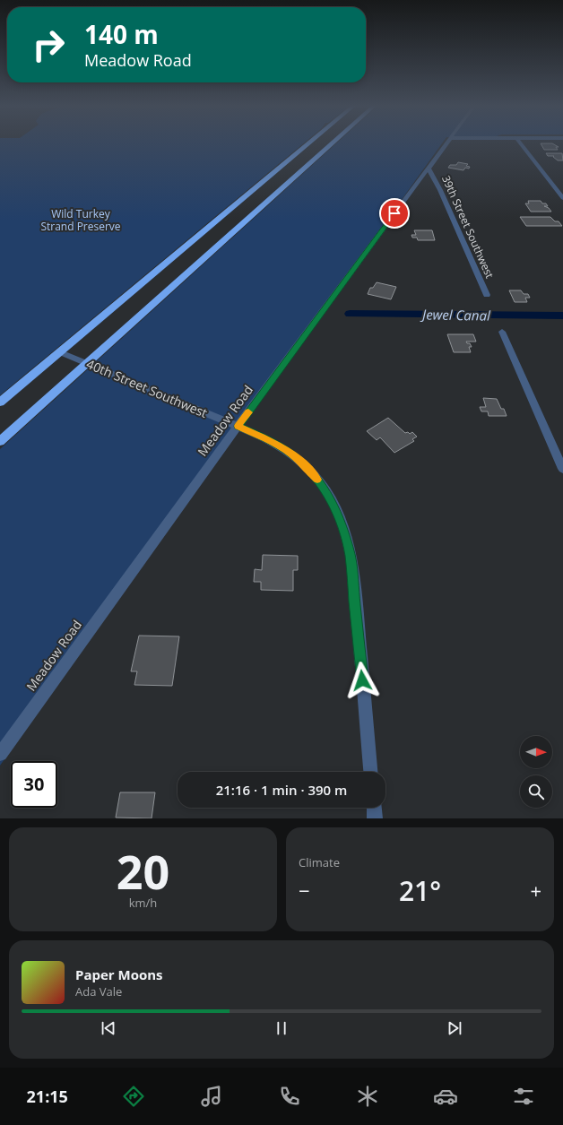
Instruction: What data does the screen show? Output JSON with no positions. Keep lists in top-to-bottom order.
{
  "streets": {
    "street": ["39th Street Southwest", "40th Street Southwest", "Meadow Road"]
  },
  "crossings": [
    ["39th Street Southwest", "Meadow Road"],
    ["40th Street Southwest", "Meadow Road"]
  ],
  "water": ["Jewel Canal"],
  "parks": ["Wild Turkey Strand Preserve"],
  "north": "right",
  "page": {
    "turn": ["140 m", "Meadow Road"],
    "limit": "30",
    "trip": "21:16 · 1 min · 390 m",
    "tile": [
      ["20", "km/h"],
      "Climate"
    ],
    "heat": ["−", "21°", "+"],
    "song": ["Paper Moons", "Ada Vale"],
    "tabs": "21:15"
  }
}
